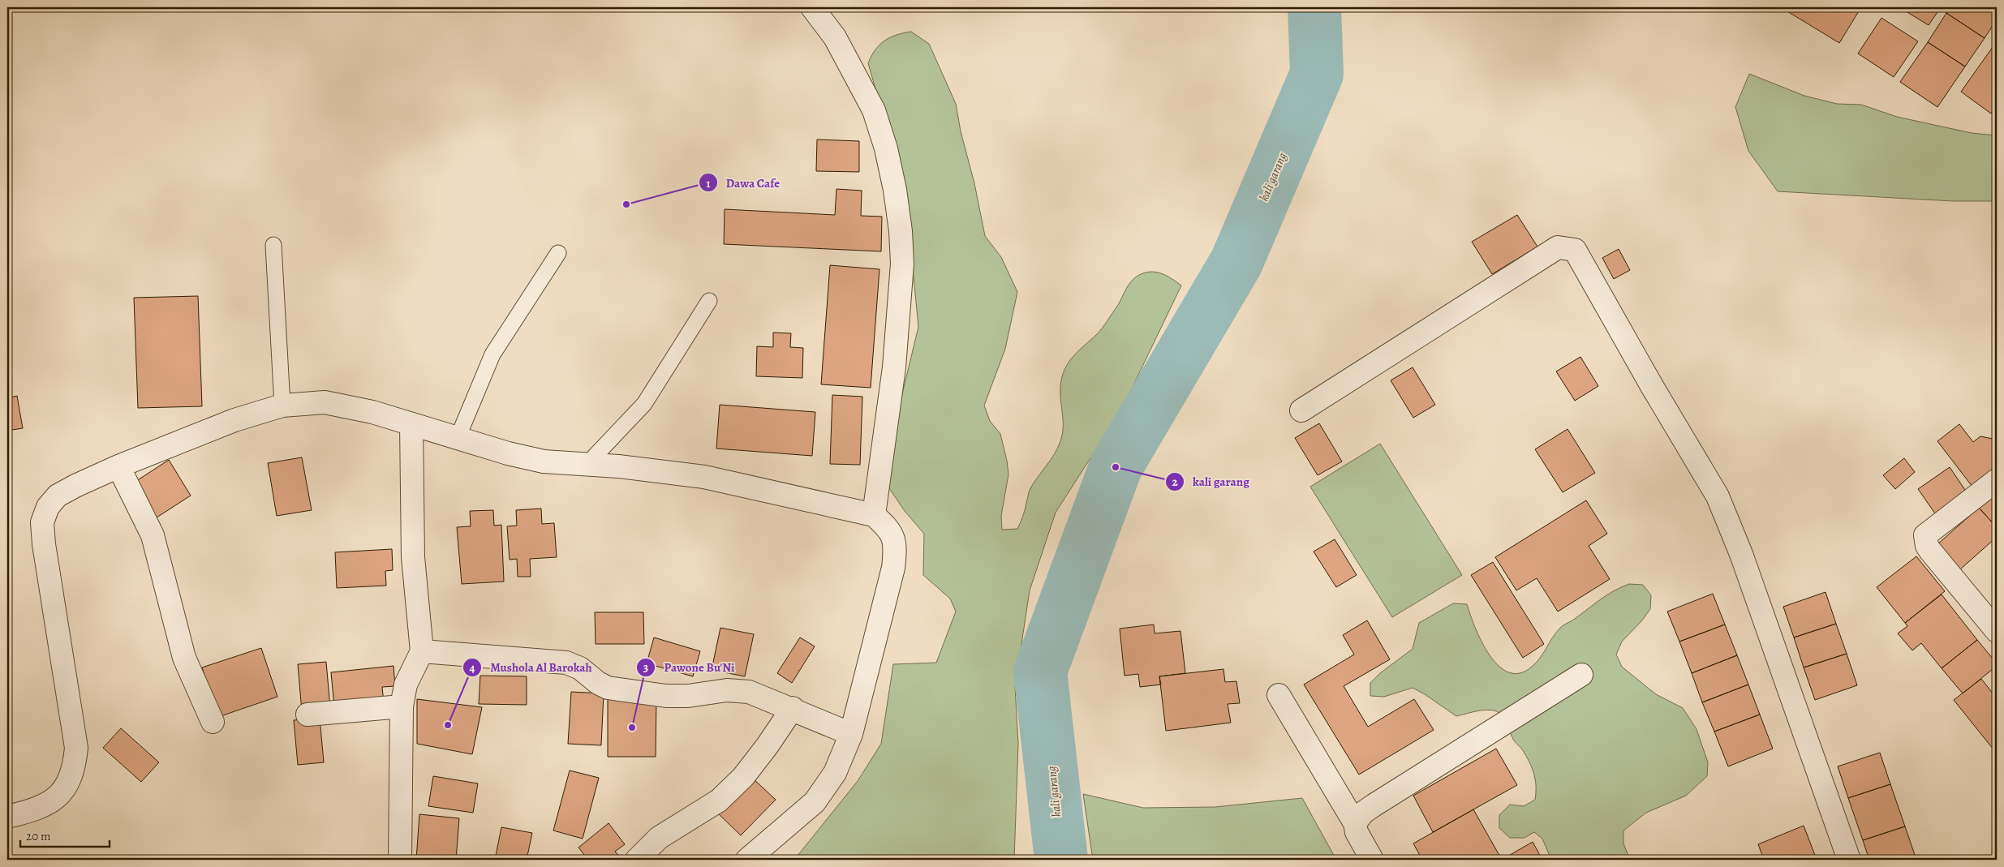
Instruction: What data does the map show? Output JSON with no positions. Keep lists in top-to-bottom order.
{
  "water": ["kali garang"],
  "places": [
    "Dawa Cafe",
    "kali garang",
    "Mushola Al Barokah",
    "Pawone Bu'Ni"
  ],
  "scale_bar": "20 m"
}
